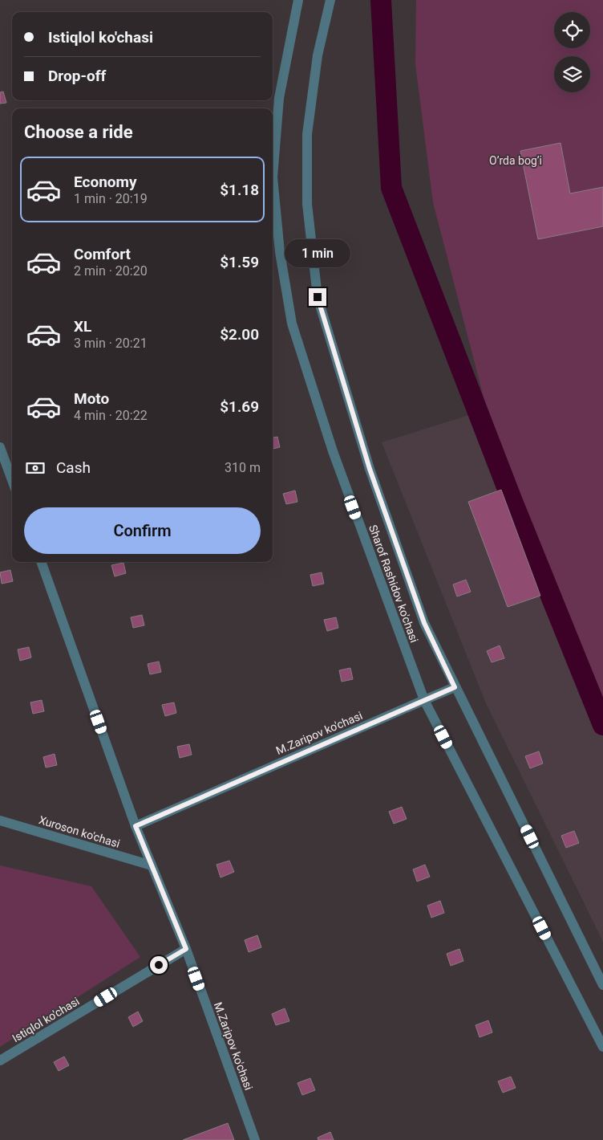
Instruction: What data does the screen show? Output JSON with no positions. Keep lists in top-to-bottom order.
{
  "streets": {
    "street": [
      "Sharof Rashidov ko'chasi",
      "M.Zaripov ko'chasi",
      "Xuroson ko'chasi",
      "Istiqlol ko'chasi"
    ]
  },
  "crossings": [
    ["Sharof Rashidov ko'chasi", "M.Zaripov ko'chasi"],
    ["M.Zaripov ko'chasi", "Xuroson ko'chasi"],
    ["M.Zaripov ko'chasi", "Istiqlol ko'chasi"]
  ],
  "parks": ["O’rda bog’i"],
  "page": {
    "banner": ["Istiqlol ko'chasi", "Drop-off"],
    "heading": "Choose a ride",
    "list": [
      {
        "name": "Economy",
        "note": "1 min · 20:19",
        "value": "$1.18"
      },
      {
        "name": "Comfort",
        "note": "2 min · 20:20",
        "value": "$1.59"
      },
      {
        "name": "XL",
        "note": "3 min · 20:21",
        "value": "$2.00"
      },
      {
        "name": "Moto",
        "note": "4 min · 20:22",
        "value": "$1.69"
      }
    ],
    "bubble": "1 min",
    "pay": ["Cash", "310 m"],
    "buttons": "Confirm"
  }
}
